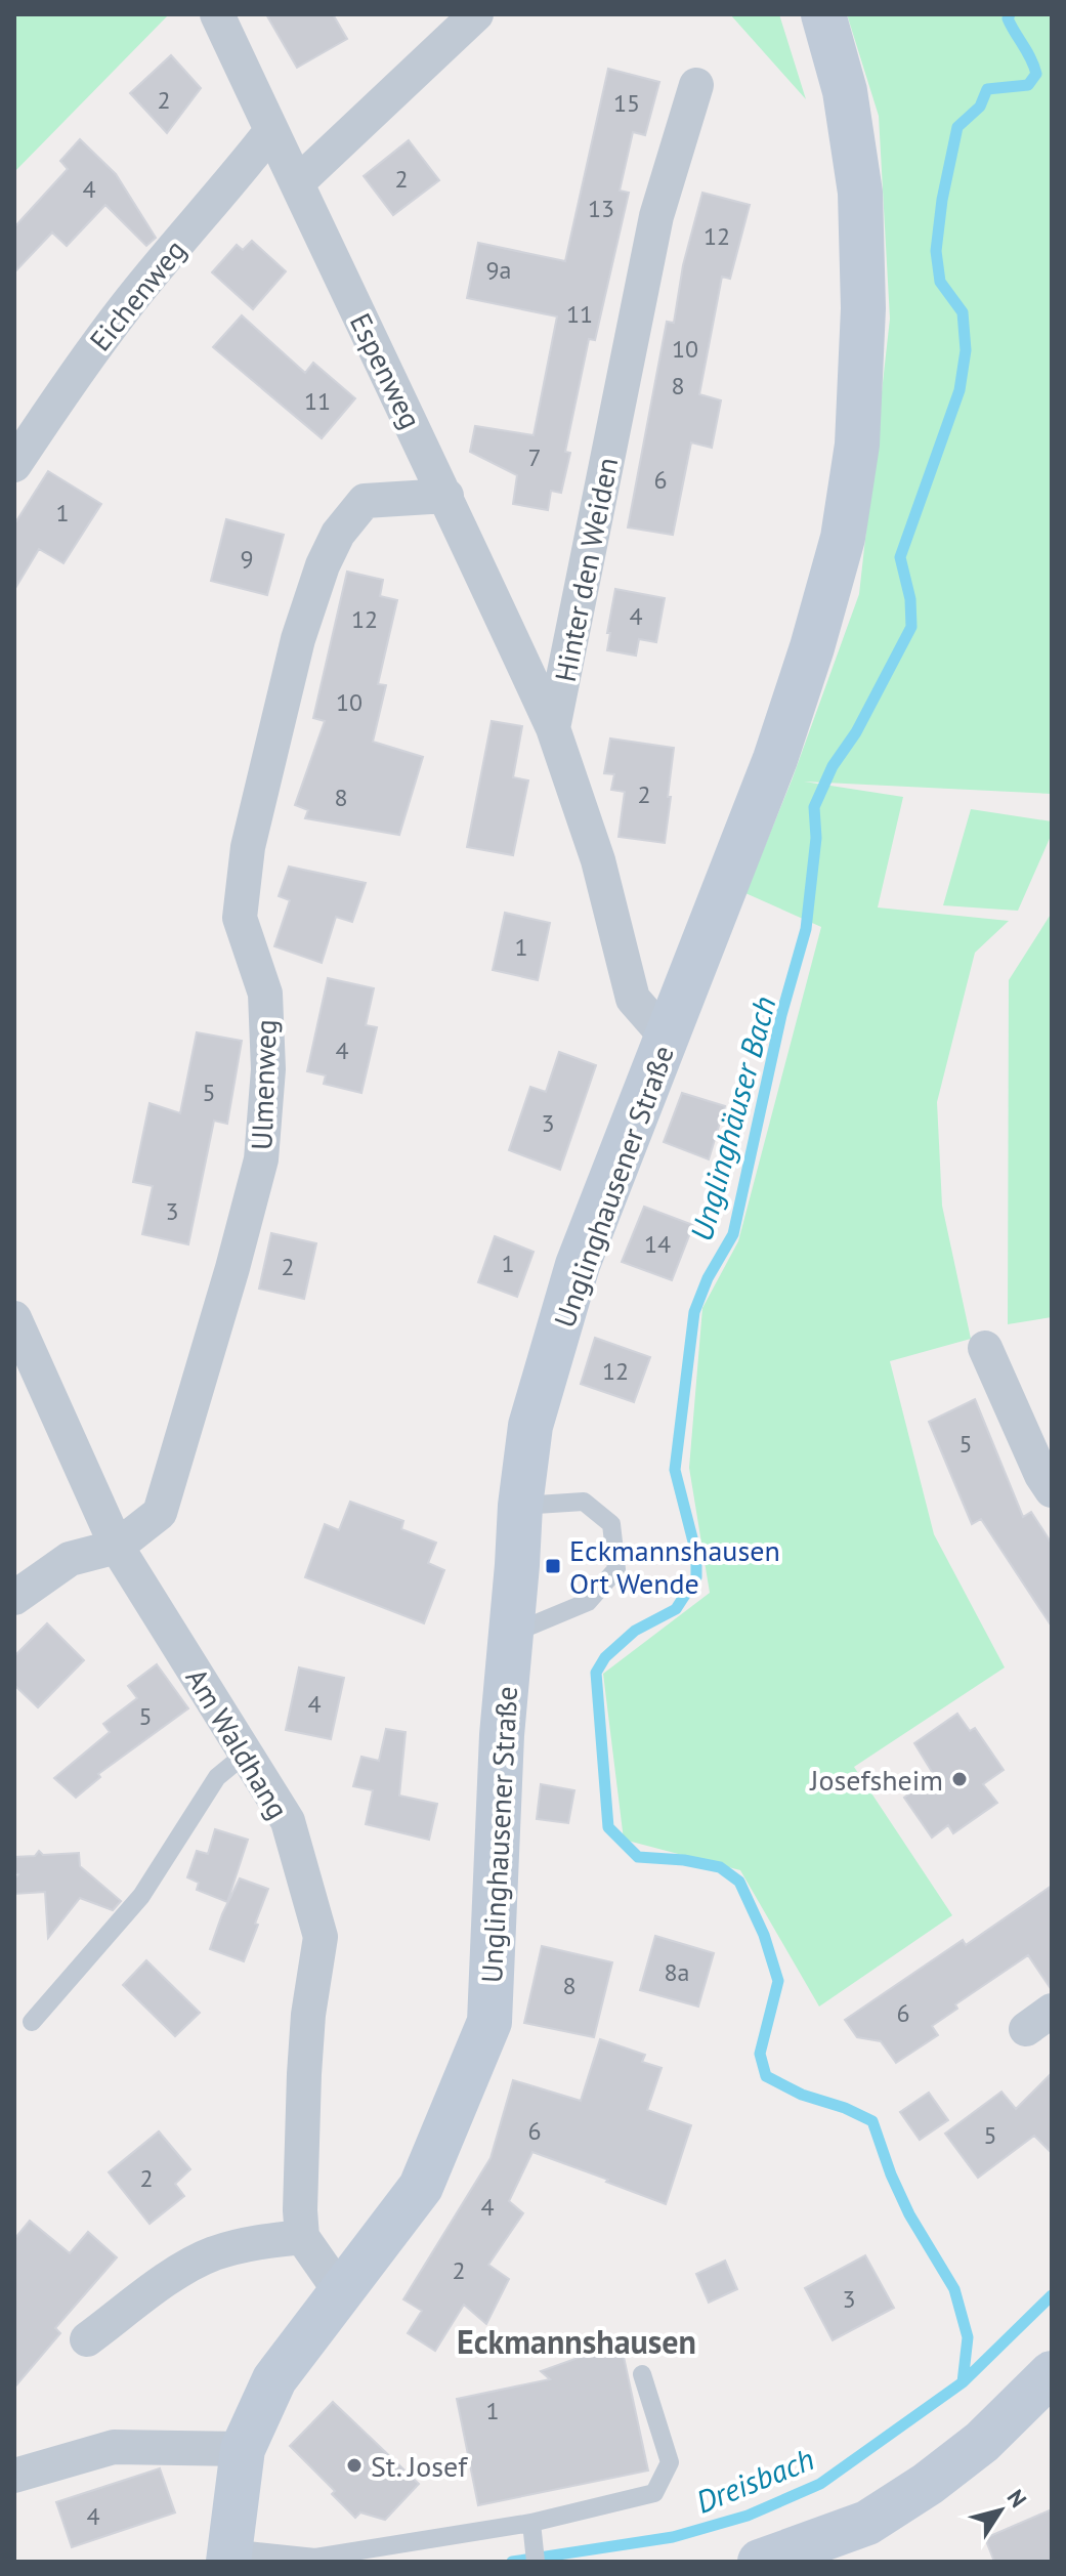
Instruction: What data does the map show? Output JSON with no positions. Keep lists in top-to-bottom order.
{
  "streets": {
    "main road": ["Unglinghausener Straße"],
    "street": [
      "Eichenweg",
      "Espenweg",
      "Hinter den Weiden",
      "Ulmenweg",
      "Am Waldhang"
    ]
  },
  "crossings": [
    ["Eichenweg", "Espenweg"],
    ["Espenweg", "Hinter den Weiden"],
    ["Espenweg", "Ulmenweg"],
    ["Ulmenweg", "Am Waldhang"]
  ],
  "districts": ["Eckmannshausen"],
  "water": ["Unglinghäuser Bach", "Dreisbach"],
  "places": {
    "transit": ["Eckmannshausen Ort Wende"],
    "other": ["Josefsheim", "St. Josef"]
  },
  "house_numbers": [
    "2",
    "15",
    "2",
    "4",
    "13",
    "12",
    "9a",
    "11",
    "10",
    "8",
    "11",
    "7",
    "6",
    "1",
    "9",
    "4",
    "12",
    "10",
    "2",
    "8",
    "1",
    "4",
    "5",
    "3",
    "3",
    "14",
    "1",
    "2",
    "12",
    "5",
    "4",
    "5",
    "8a",
    "8",
    "6",
    "6",
    "5",
    "2",
    "4",
    "2",
    "3",
    "1",
    "4"
  ],
  "north": "top right"
}
